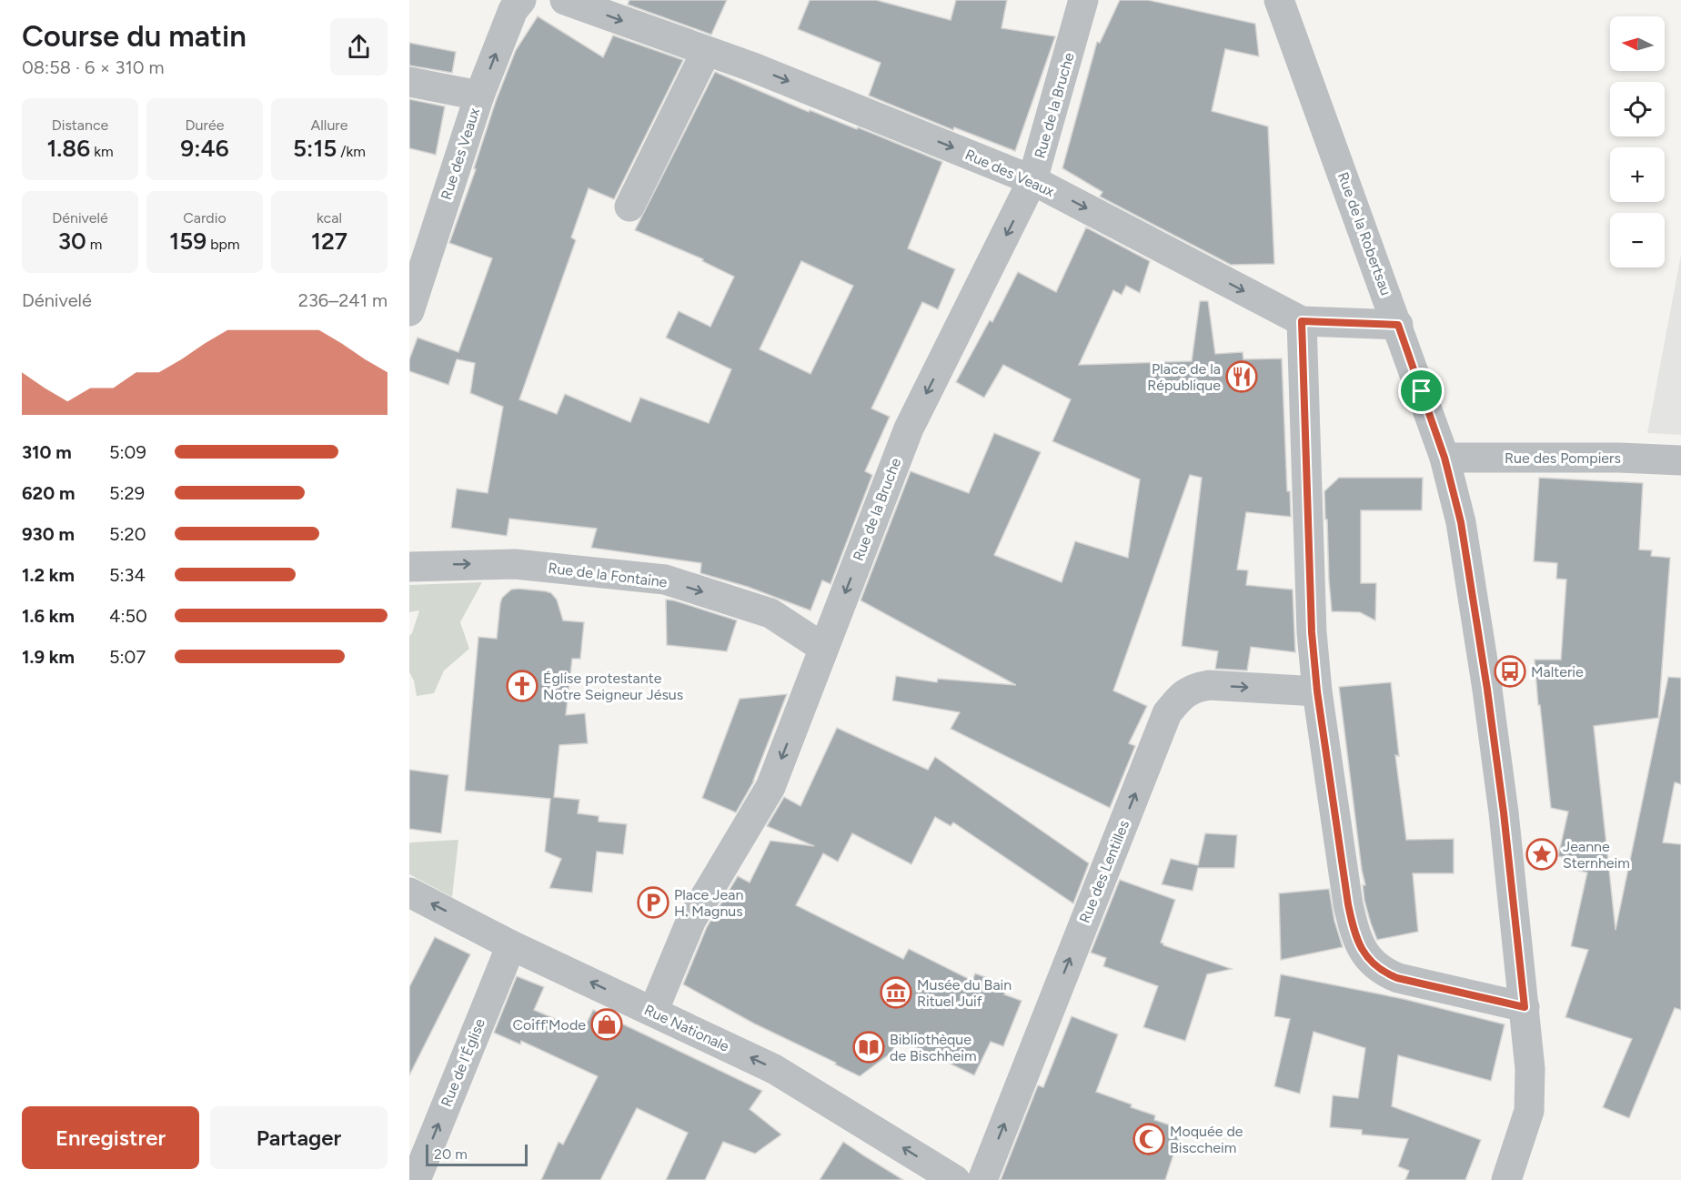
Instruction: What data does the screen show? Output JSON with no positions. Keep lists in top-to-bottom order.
{
  "streets": {
    "street": [
      "Rue de la Bruche",
      "Rue des Veaux",
      "Rue de la Robertsau",
      "Rue des Pompiers",
      "Rue de la Fontaine",
      "Rue des Lentilles",
      "Rue Nationale",
      "Rue de l'Église"
    ]
  },
  "crossings": [
    ["Rue de la Bruche", "Rue des Veaux"],
    ["Rue de la Bruche", "Rue de la Fontaine"],
    ["Rue de la Bruche", "Rue Nationale"],
    ["Rue de la Robertsau", "Rue des Pompiers"],
    ["Rue Nationale", "Rue de l'Église"]
  ],
  "one_way": [
    "Rue de la Bruche",
    "Rue des Veaux",
    "Rue de la Fontaine",
    "Rue des Lentilles",
    "Rue Nationale",
    "Rue de l'Église"
  ],
  "places": {
    "restaurant": ["Place de la République"],
    "bus stop": ["Malterie"],
    "church": ["Église protestante Notre Seigneur Jésus"],
    "place": ["Jeanne Sternheim"],
    "parking": ["Place Jean H. Magnus"],
    "museum": ["Musée du Bain Rituel Juif"],
    "shop": ["Coiff'Mode"],
    "library": ["Bibliothèque de Bischheim"],
    "mosque": ["Moquée de Bisccheim"]
  },
  "scale_bar": "20 m",
  "north": "left",
  "page": {
    "heading": ["Course du matin", "08:58 · 6 × 310 m"],
    "map_buttons": ["+", "−"],
    "stats": [
      ["Distance", "1.86 km"],
      ["Durée", "9:46"],
      ["Allure", "5:15 /km"],
      ["Dénivelé", "30 m"],
      ["Cardio", "159 bpm"],
      ["kcal", "127"]
    ],
    "chart": ["Dénivelé", "236–241 m"],
    "list": [
      {
        "name": "310 m",
        "note": "5:09"
      },
      {
        "name": "620 m",
        "note": "5:29"
      },
      {
        "name": "930 m",
        "note": "5:20"
      },
      {
        "name": "1.2 km",
        "note": "5:34"
      },
      {
        "name": "1.6 km",
        "note": "4:50"
      },
      {
        "name": "1.9 km",
        "note": "5:07"
      }
    ],
    "buttons": ["Enregistrer", "Partager"],
    "scale": "20 m"
  }
}
